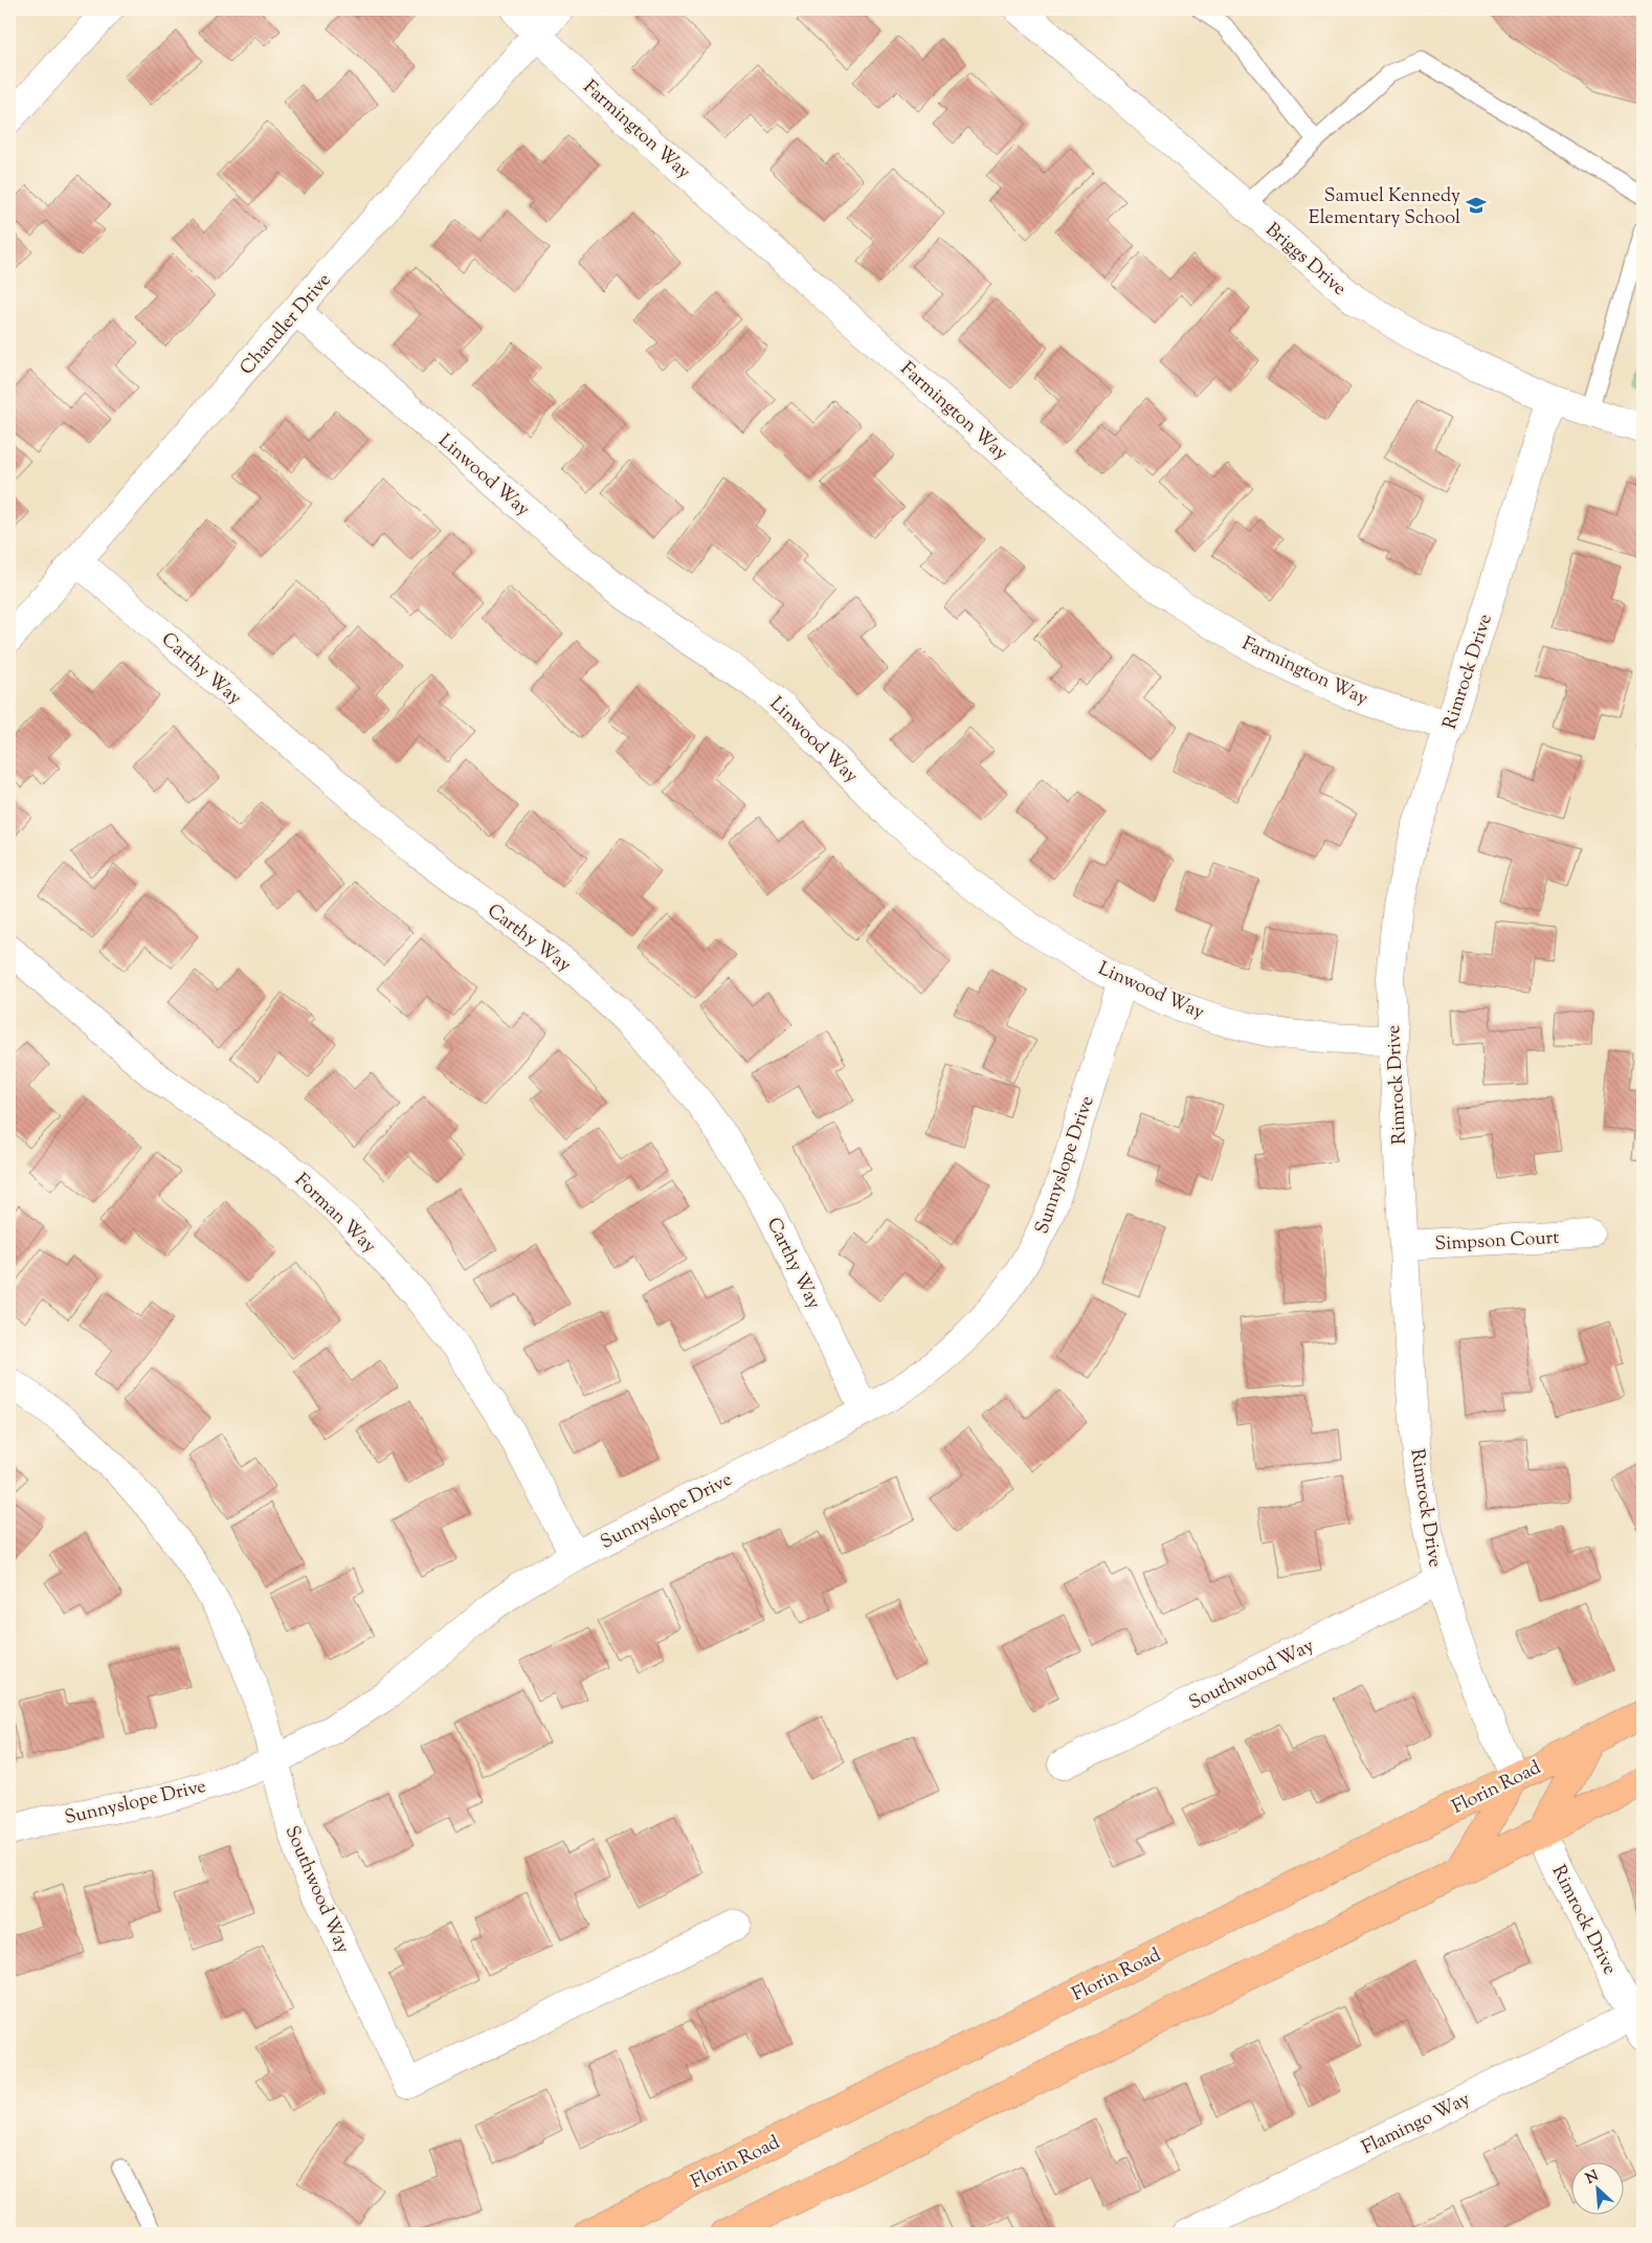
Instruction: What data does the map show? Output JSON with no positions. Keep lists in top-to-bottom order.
{
  "streets": {
    "main road": ["Florin Road"],
    "street": [
      "Farmington Way",
      "Briggs Drive",
      "Chandler Drive",
      "Linwood Way",
      "Carthy Way",
      "Rimrock Drive",
      "Sunnyslope Drive",
      "Forman Way",
      "Simpson Court",
      "Southwood Way",
      "Flamingo Way"
    ]
  },
  "crossings": [
    ["Farmington Way", "Chandler Drive"],
    ["Farmington Way", "Rimrock Drive"],
    ["Briggs Drive", "Rimrock Drive"],
    ["Chandler Drive", "Linwood Way"],
    ["Chandler Drive", "Carthy Way"],
    ["Linwood Way", "Rimrock Drive"],
    ["Linwood Way", "Sunnyslope Drive"],
    ["Carthy Way", "Sunnyslope Drive"],
    ["Rimrock Drive", "Simpson Court"],
    ["Rimrock Drive", "Southwood Way"],
    ["Rimrock Drive", "Florin Road"],
    ["Rimrock Drive", "Flamingo Way"],
    ["Sunnyslope Drive", "Forman Way"],
    ["Sunnyslope Drive", "Southwood Way"]
  ],
  "places": {
    "school or university": ["Samuel Kennedy Elementary School"]
  },
  "north": "top left"
}
